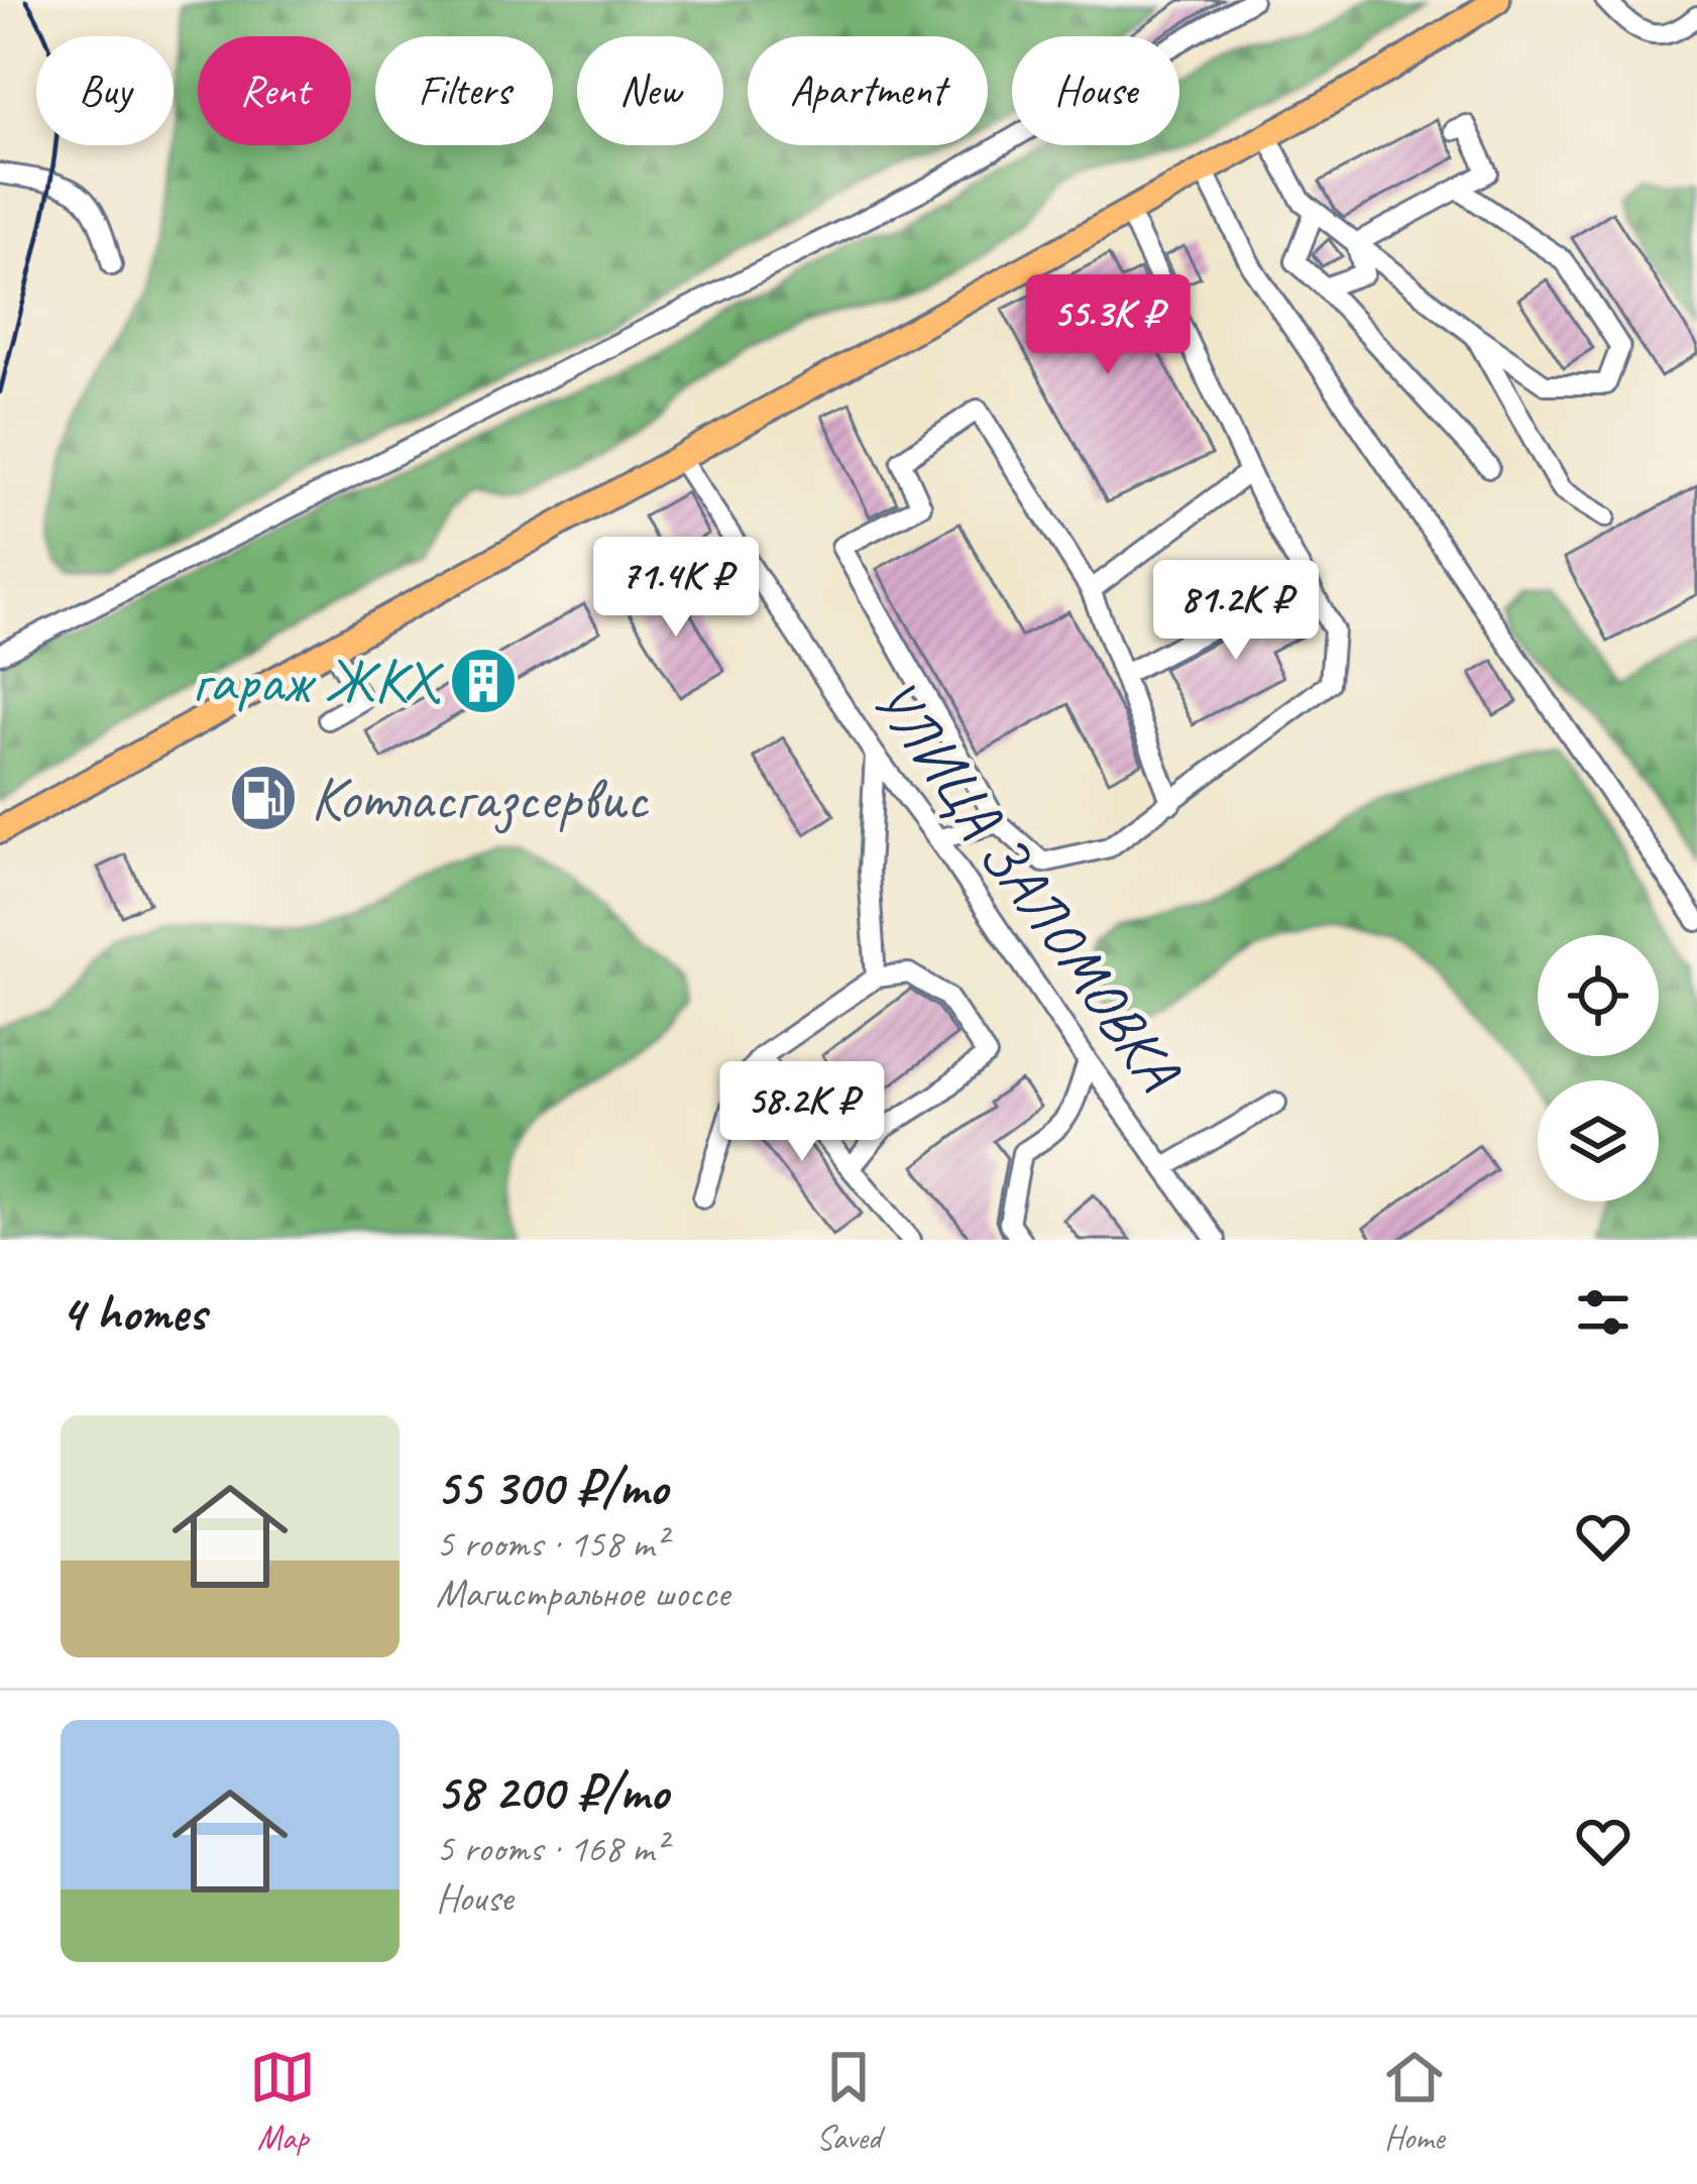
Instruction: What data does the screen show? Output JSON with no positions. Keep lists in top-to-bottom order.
{
  "streets": {
    "street": ["УЛИЦА ЗАЛОМОВКА"]
  },
  "places": {
    "building": ["гараж ЖКХ"],
    "fuel station": ["Котласгазсервис"]
  },
  "page": {
    "chip": [
      "Buy",
      "Rent",
      "Filters",
      "New",
      "Apartment",
      "House"
    ],
    "price": [
      "55.3K ₽",
      "71.4K ₽",
      "81.2K ₽",
      "58.2K ₽"
    ],
    "heading": "4 homes",
    "list": [
      {
        "name": "55 300 ₽/mo",
        "note": "5 rooms · 158 m² · Магистральное шоссе"
      },
      {
        "name": "58 200 ₽/mo",
        "note": "5 rooms · 168 m² · House"
      }
    ],
    "tabs": ["Map", "Saved", "Home"]
  }
}
